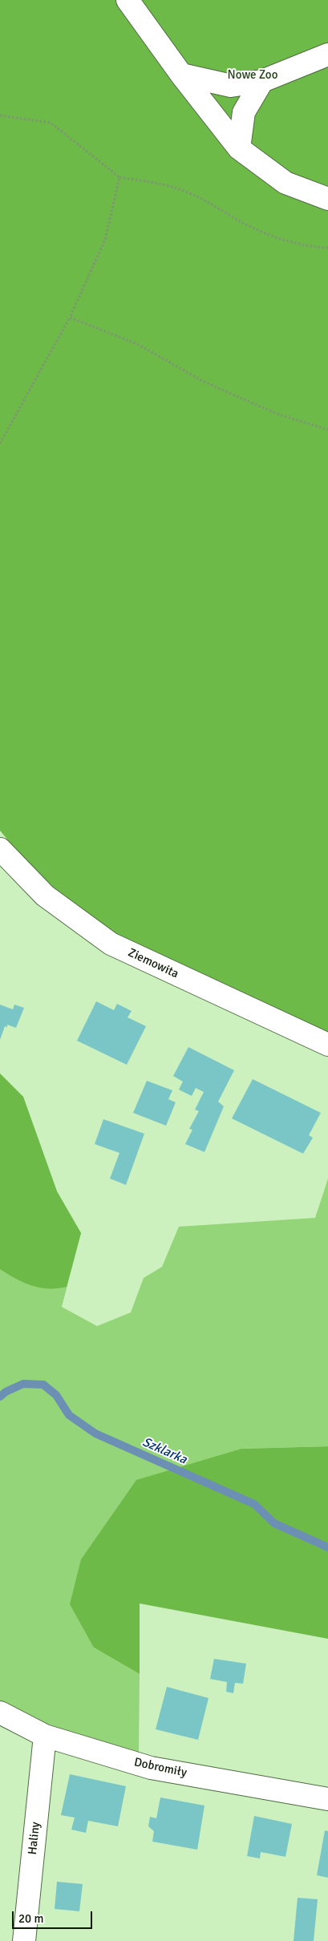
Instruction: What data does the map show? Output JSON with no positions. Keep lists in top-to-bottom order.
{
  "streets": {
    "street": ["Ziemowita", "Dobromiły", "Haliny"]
  },
  "crossings": [
    ["Dobromiły", "Haliny"]
  ],
  "water": ["Szklarka"],
  "parks": ["Nowe Zoo"],
  "scale_bar": "20 m"
}
